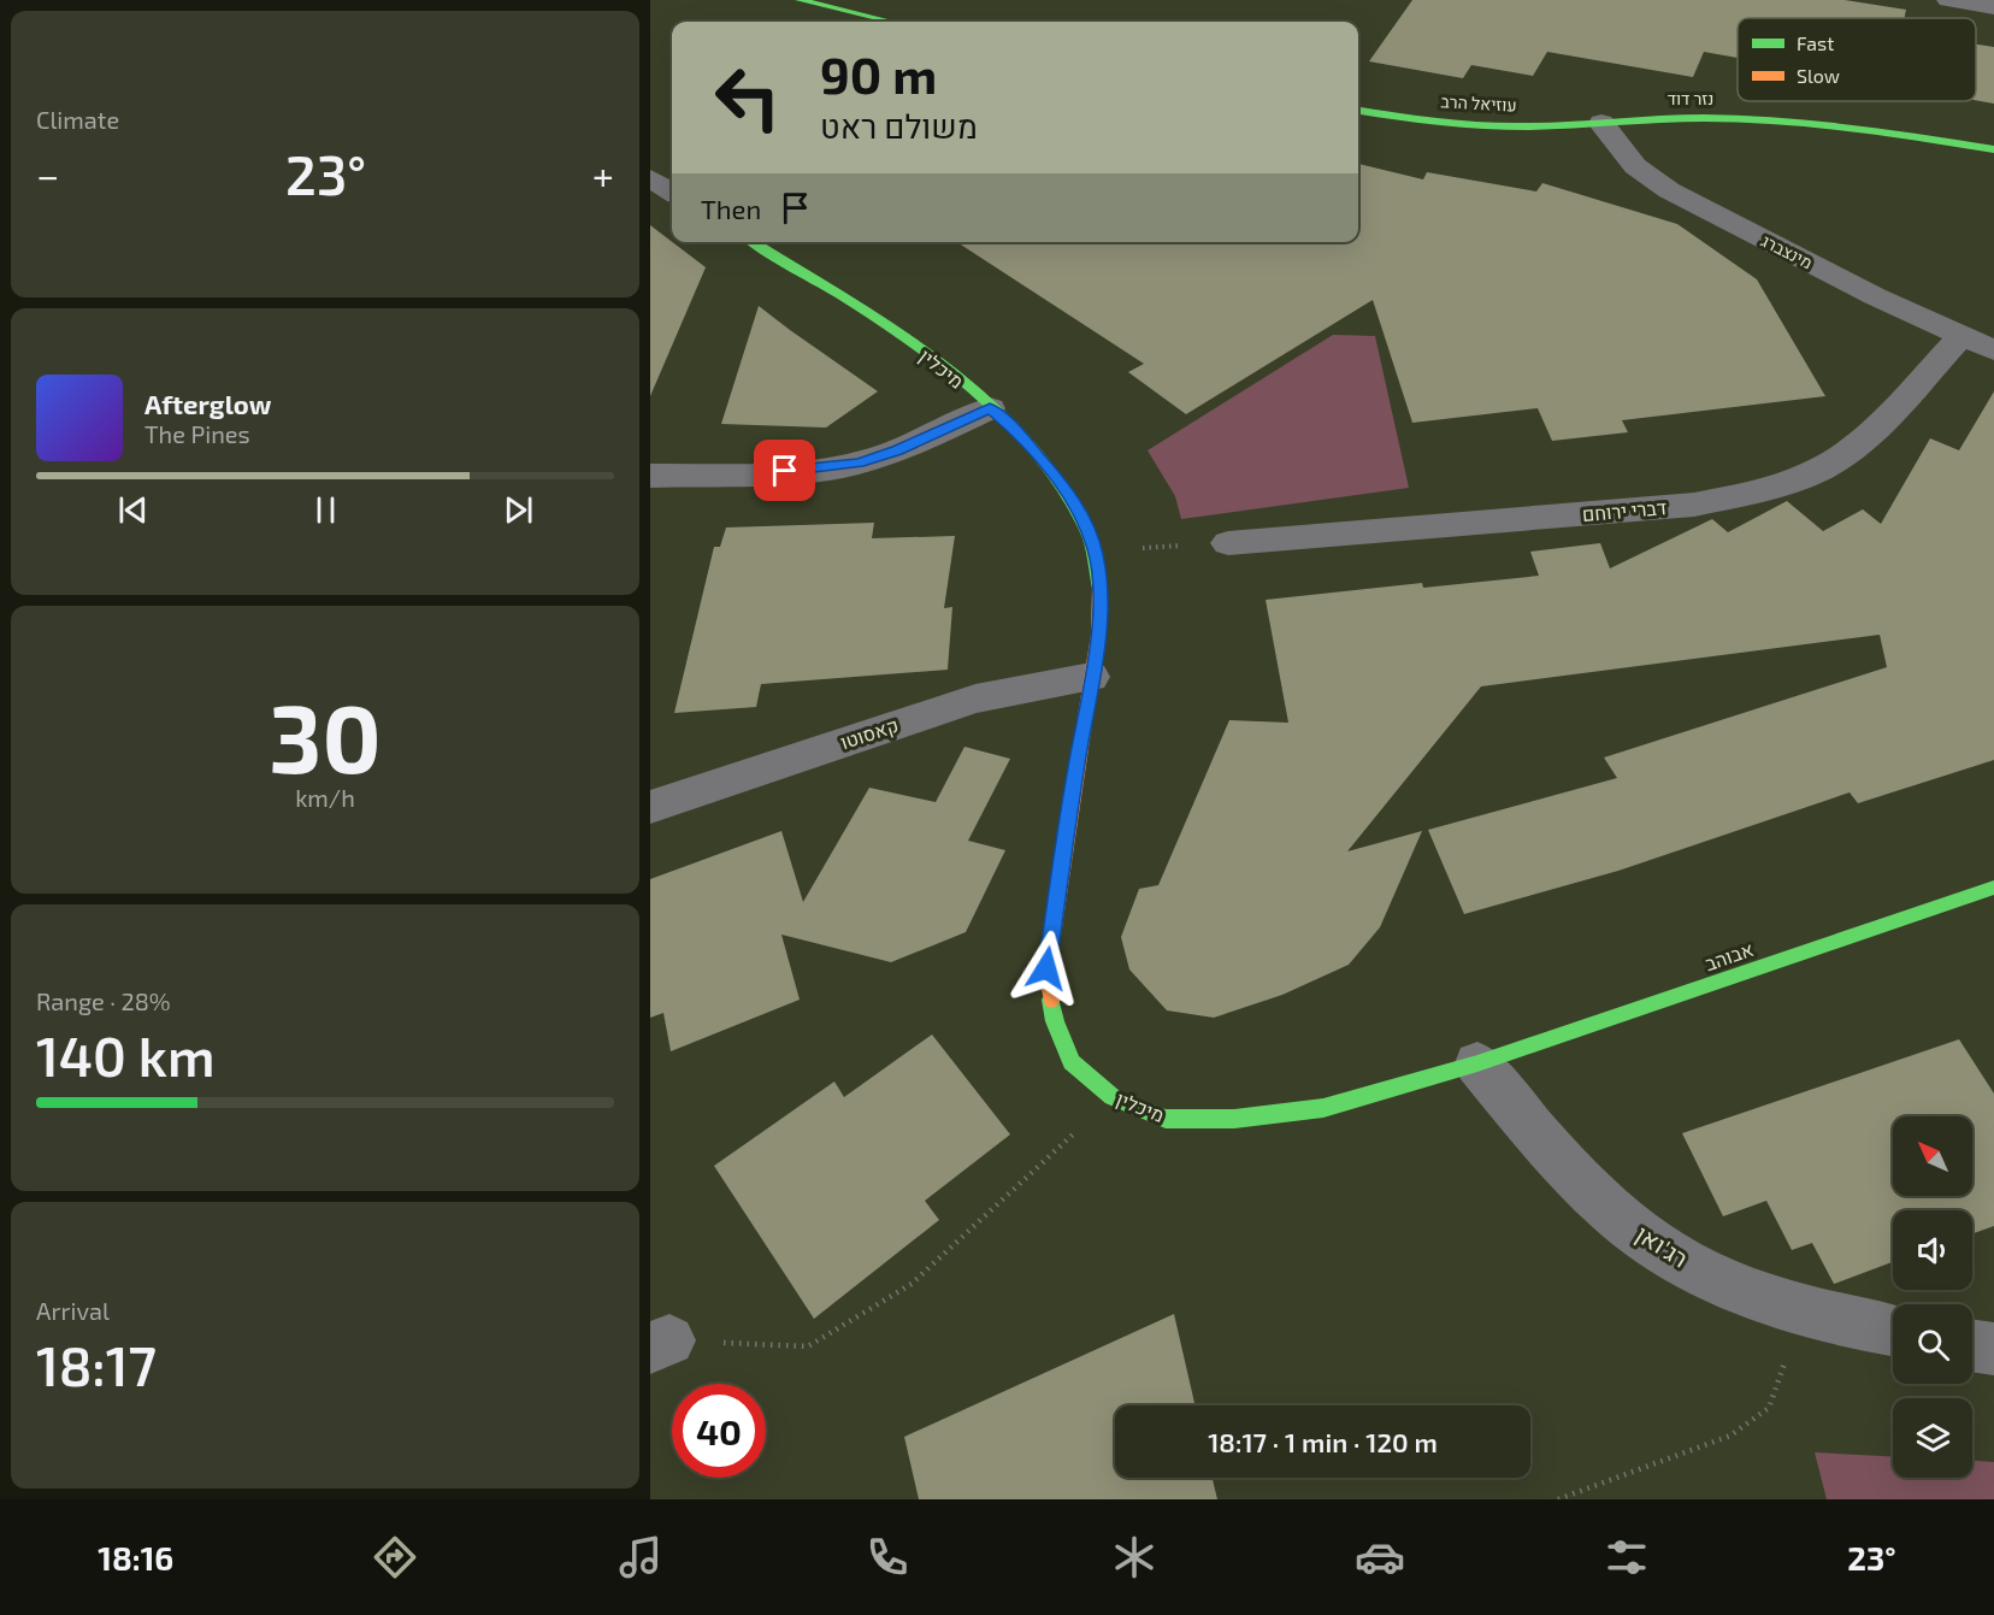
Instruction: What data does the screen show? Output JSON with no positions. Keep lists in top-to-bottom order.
{
  "streets": {
    "street": [
      "נזר דוד",
      "עוזיאל הרב",
      "מינצברג",
      "מיכלין",
      "דברי ירוחם",
      "קאסוטו",
      "אבוהב",
      "רג'ואן"
    ]
  },
  "crossings": [
    ["נזר דוד", "עוזיאל הרב"],
    ["נזר דוד", "מינצברג"],
    ["עוזיאל הרב", "מינצברג"],
    ["מינצברג", "דברי ירוחם"],
    ["מיכלין", "קאסוטו"],
    ["מיכלין", "אבוהב"],
    ["מיכלין", "רג'ואן"],
    ["אבוהב", "רג'ואן"]
  ],
  "legend": ["Fast", "Slow"],
  "north": "top left",
  "page": {
    "tile": [
      "Climate",
      ["30", "km/h"],
      ["Range · 28%", "140 km"],
      ["Arrival", "18:17"]
    ],
    "turn": ["90 m", "משולם ראט"],
    "heat": ["−", "23°", "+"],
    "then": "Then",
    "song": ["Afterglow", "The Pines"],
    "limit": "40",
    "trip": "18:17 · 1 min · 120 m",
    "tabs": ["18:16", "23°"]
  }
}
